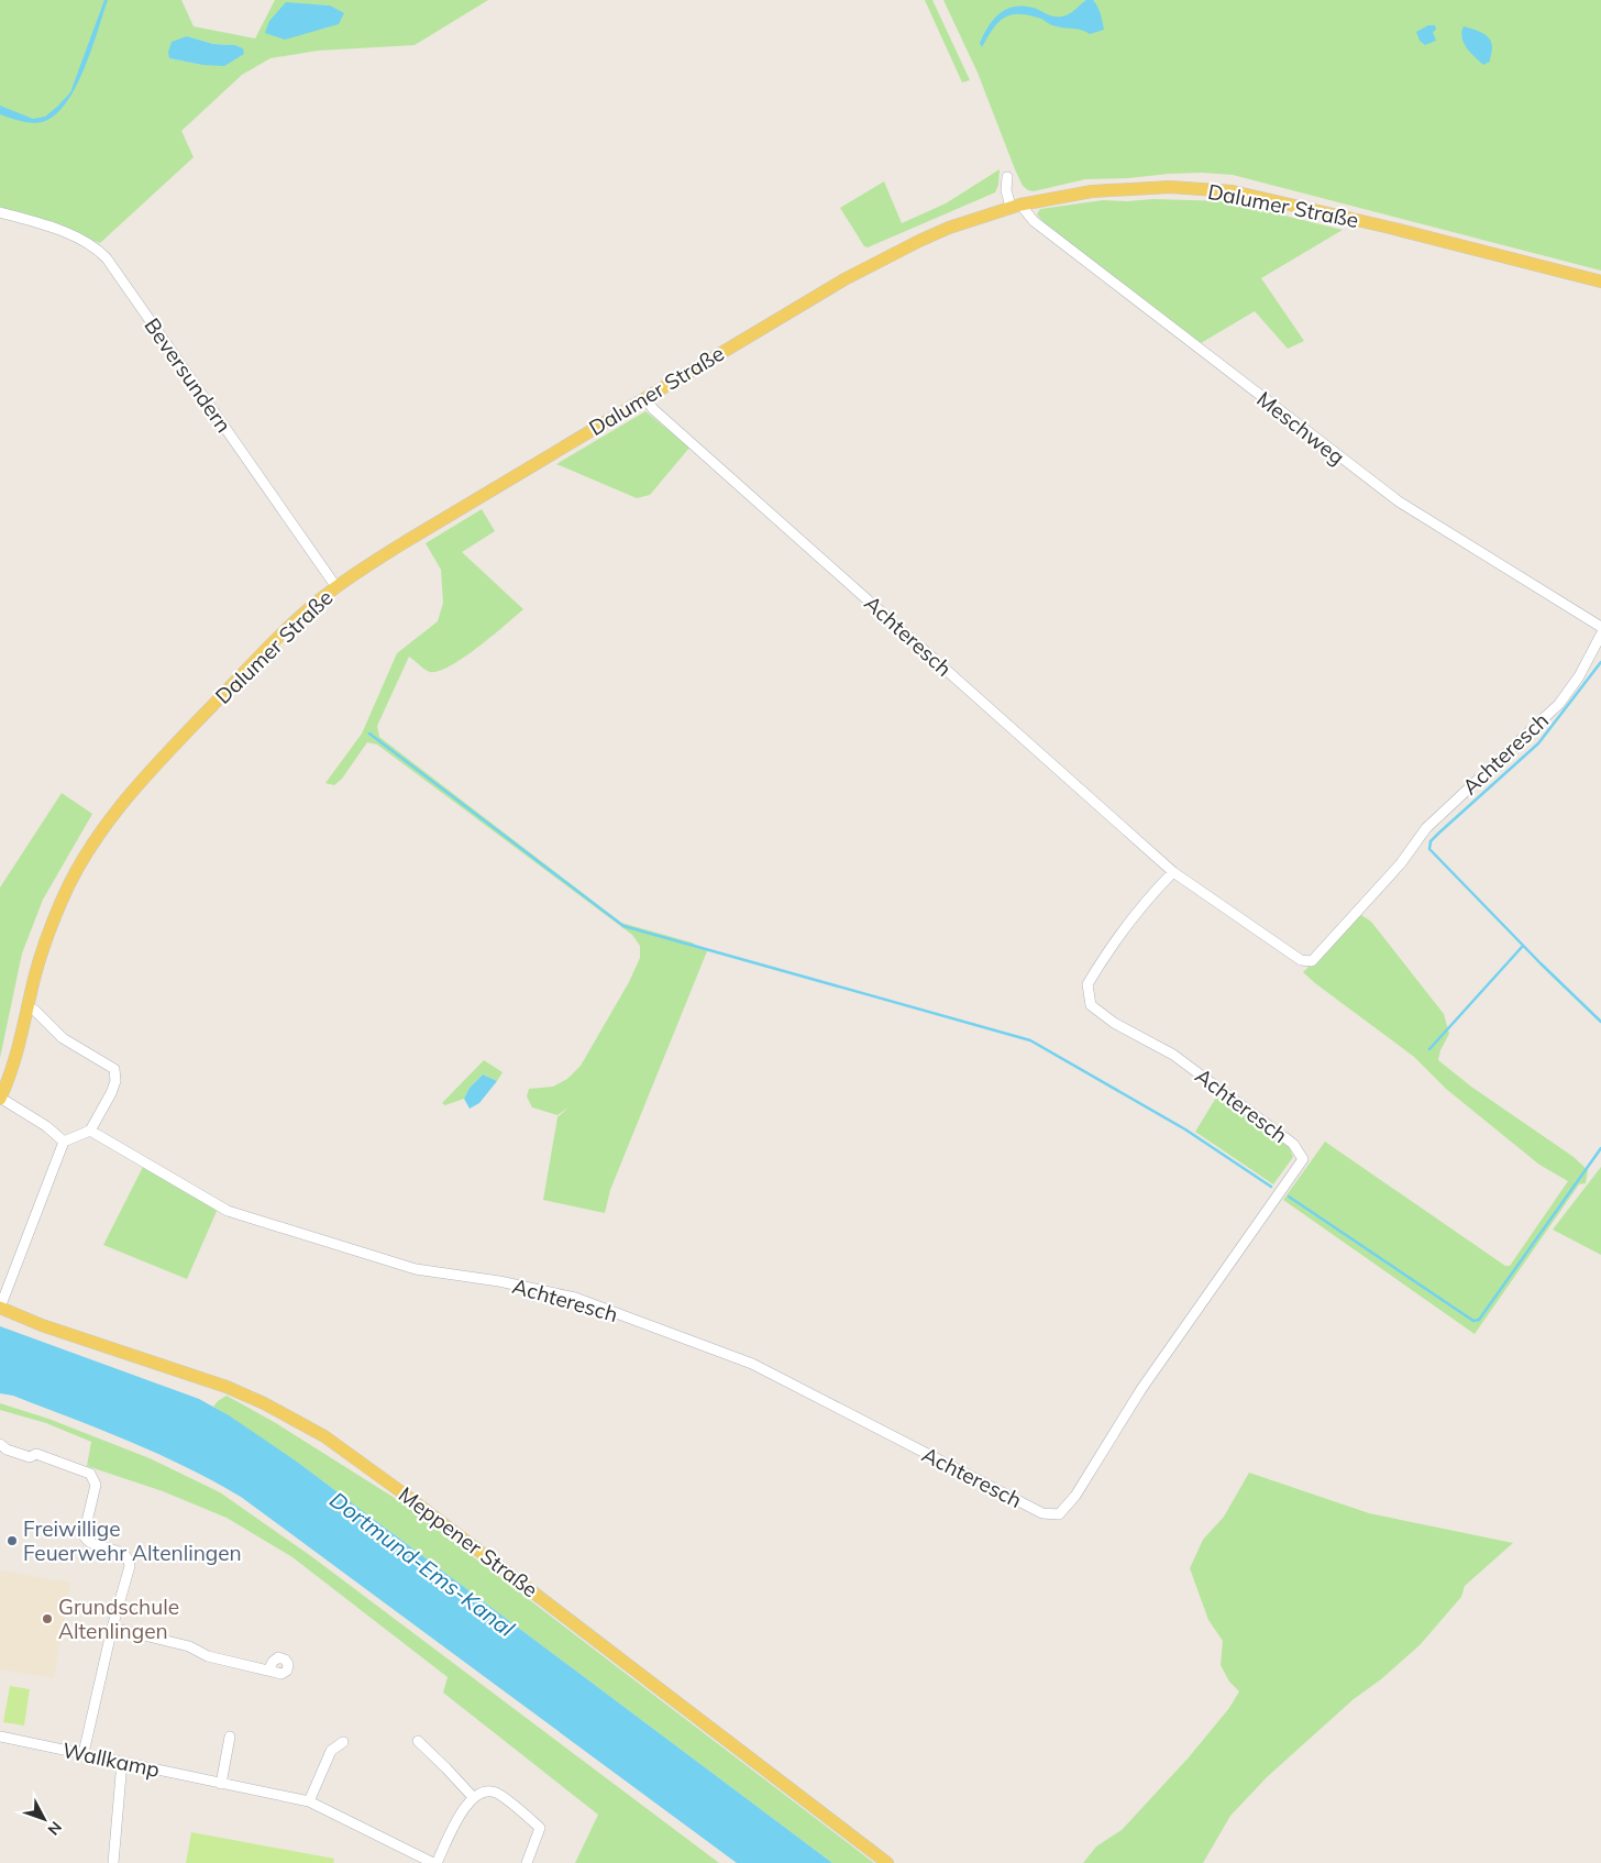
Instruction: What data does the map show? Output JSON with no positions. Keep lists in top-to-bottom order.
{
  "streets": {
    "main road": ["Dalumer Straße", "Meppener Straße"],
    "street": [
      "Beversundern",
      "Meschweg",
      "Achteresch",
      "Wallkamp"
    ]
  },
  "crossings": [
    ["Dalumer Straße", "Beversundern"],
    ["Dalumer Straße", "Meschweg"],
    ["Dalumer Straße", "Achteresch"]
  ],
  "water": ["Dortmund-Ems-Kanal"],
  "places": ["Freiwillige Feuerwehr Altenlingen", "Grundschule Altenlingen"],
  "north": "bottom right"
}
